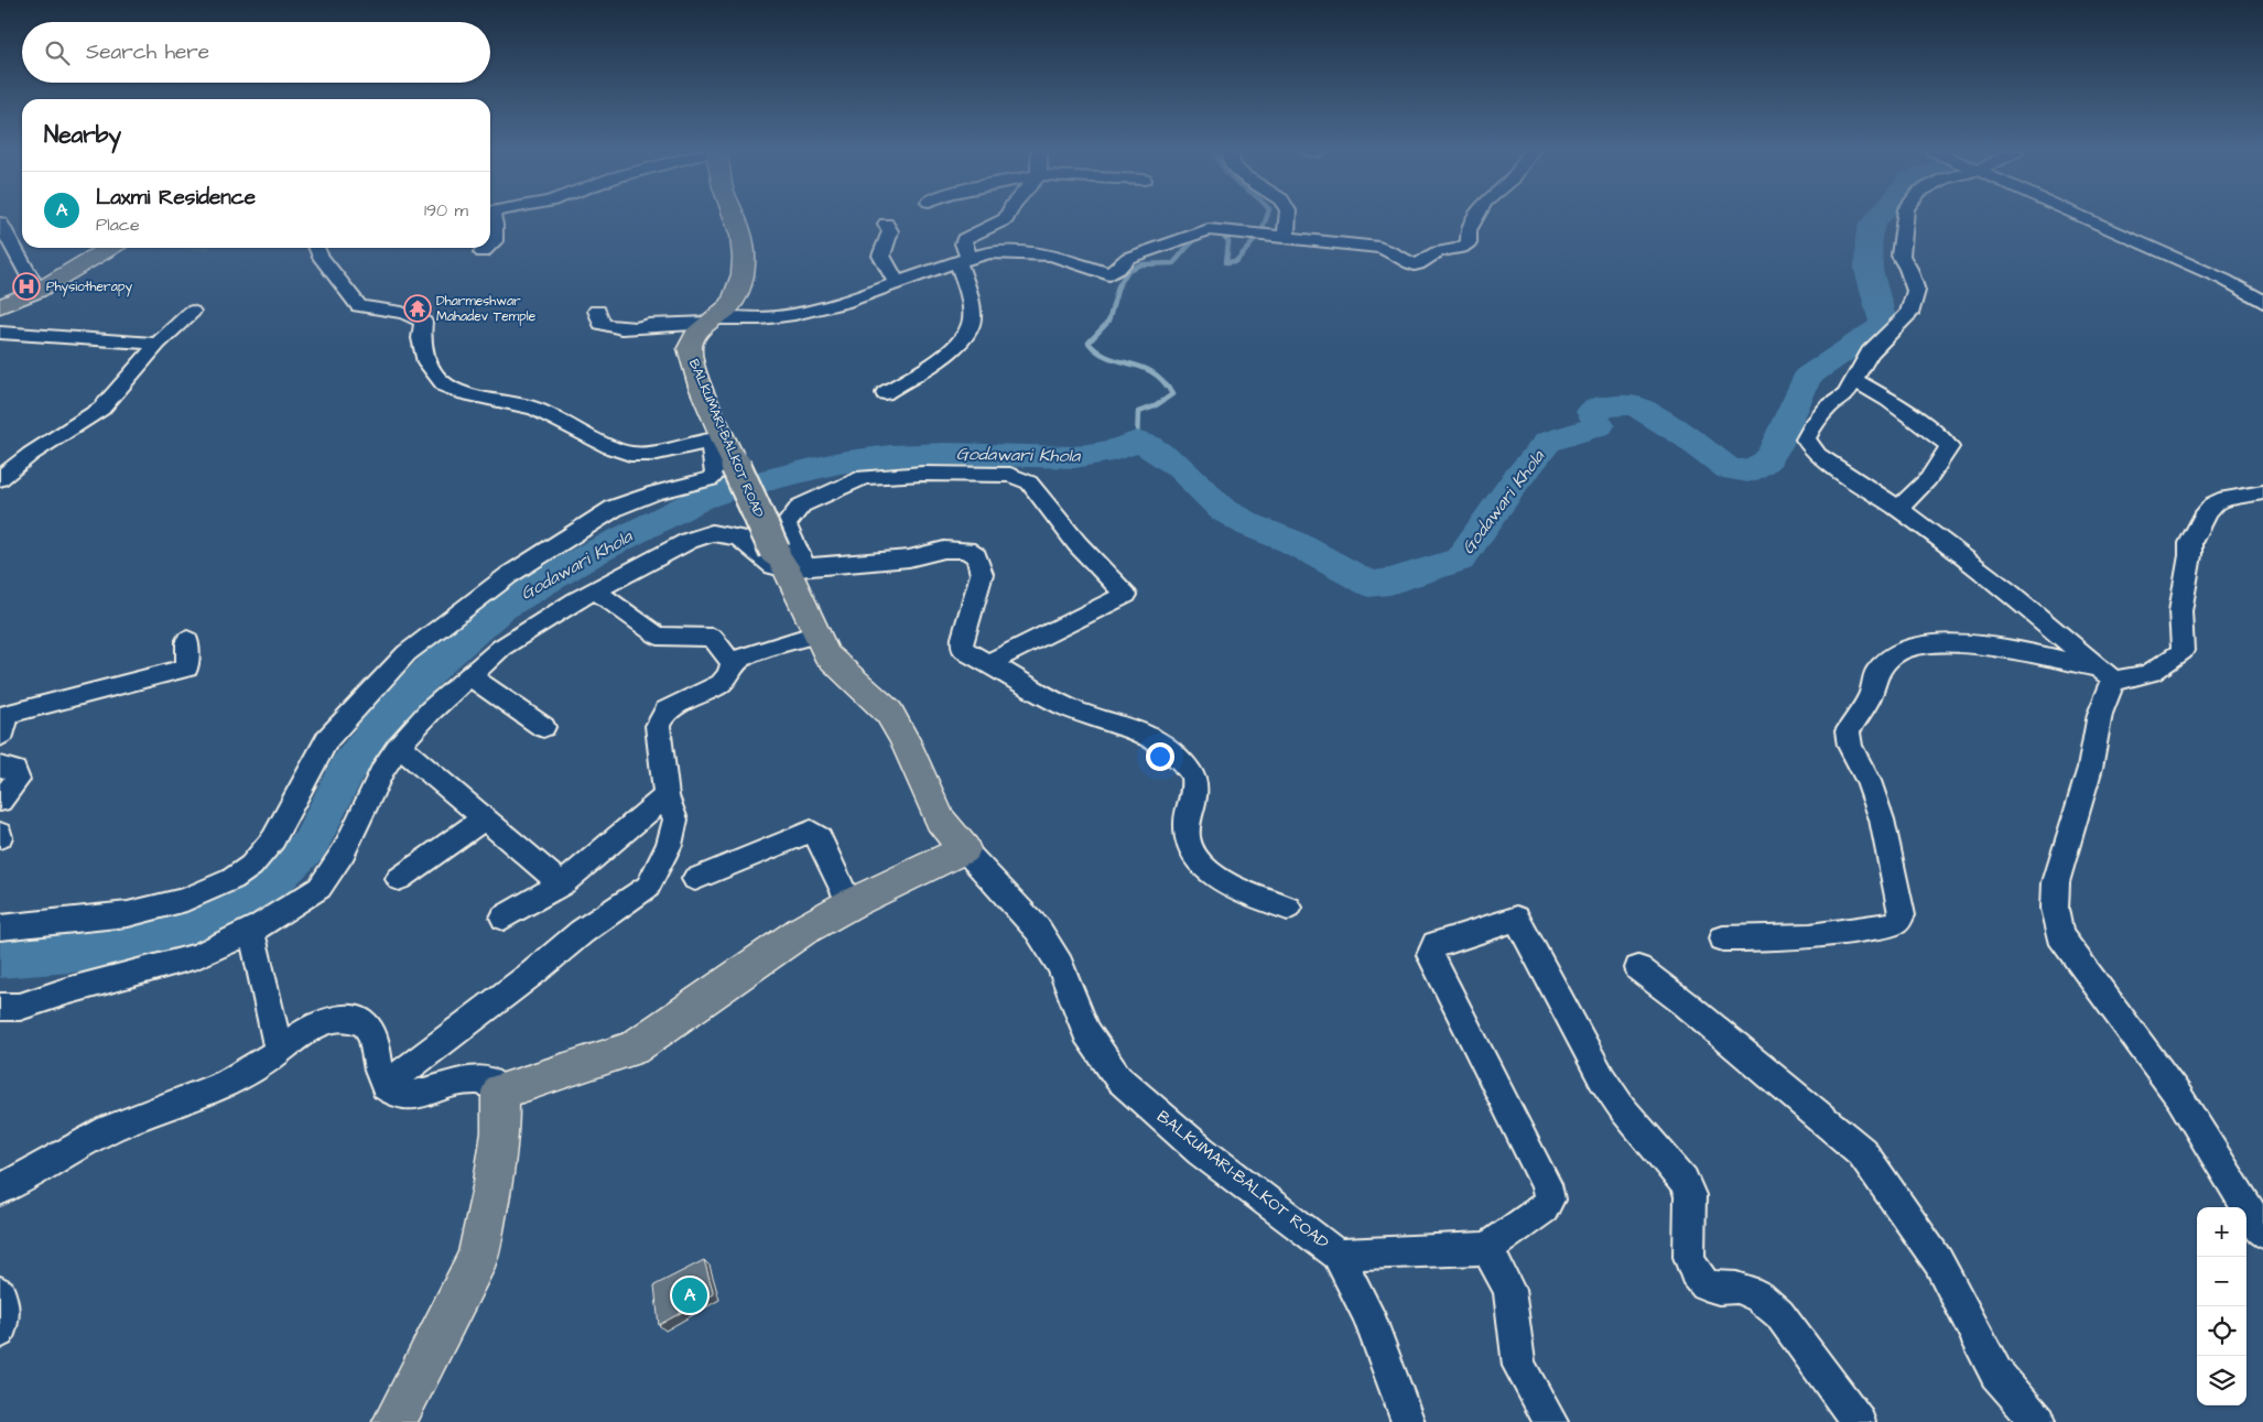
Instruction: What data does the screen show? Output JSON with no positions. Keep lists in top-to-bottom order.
{
  "streets": {
    "main road": ["BALKUMARI-BALKOT ROAD"]
  },
  "water": ["Godawari Khola"],
  "places": {
    "hospital": ["Physiotherapy"],
    "temple": ["Dharmeshwar Mahadev Temple"]
  },
  "page": {
    "search": "Search here",
    "heading": "Nearby",
    "list": [
      {
        "mark": "A",
        "name": "Laxmi Residence",
        "note": "Place",
        "value": "190 m"
      }
    ],
    "map_buttons": ["+", "−"],
    "pins": "A"
  }
}
